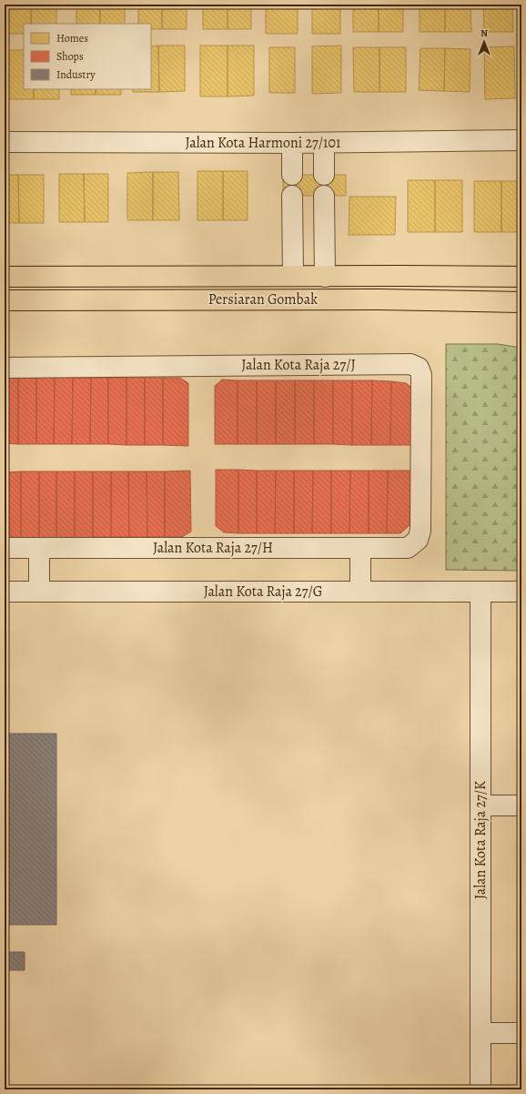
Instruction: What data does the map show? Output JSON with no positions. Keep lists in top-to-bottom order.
{
  "streets": {
    "main road": ["Persiaran Gombak"],
    "street": [
      "Jalan Kota Harmoni 27/101",
      "Jalan Kota Raja 27/J",
      "Jalan Kota Raja 27/H",
      "Jalan Kota Raja 27/G",
      "Jalan Kota Raja 27/K"
    ]
  },
  "crossings": [
    ["Jalan Kota Raja 27/J", "Jalan Kota Raja 27/H"],
    ["Jalan Kota Raja 27/G", "Jalan Kota Raja 27/K"]
  ],
  "legend": ["Homes", "Shops", "Industry"],
  "north": "top"
}
